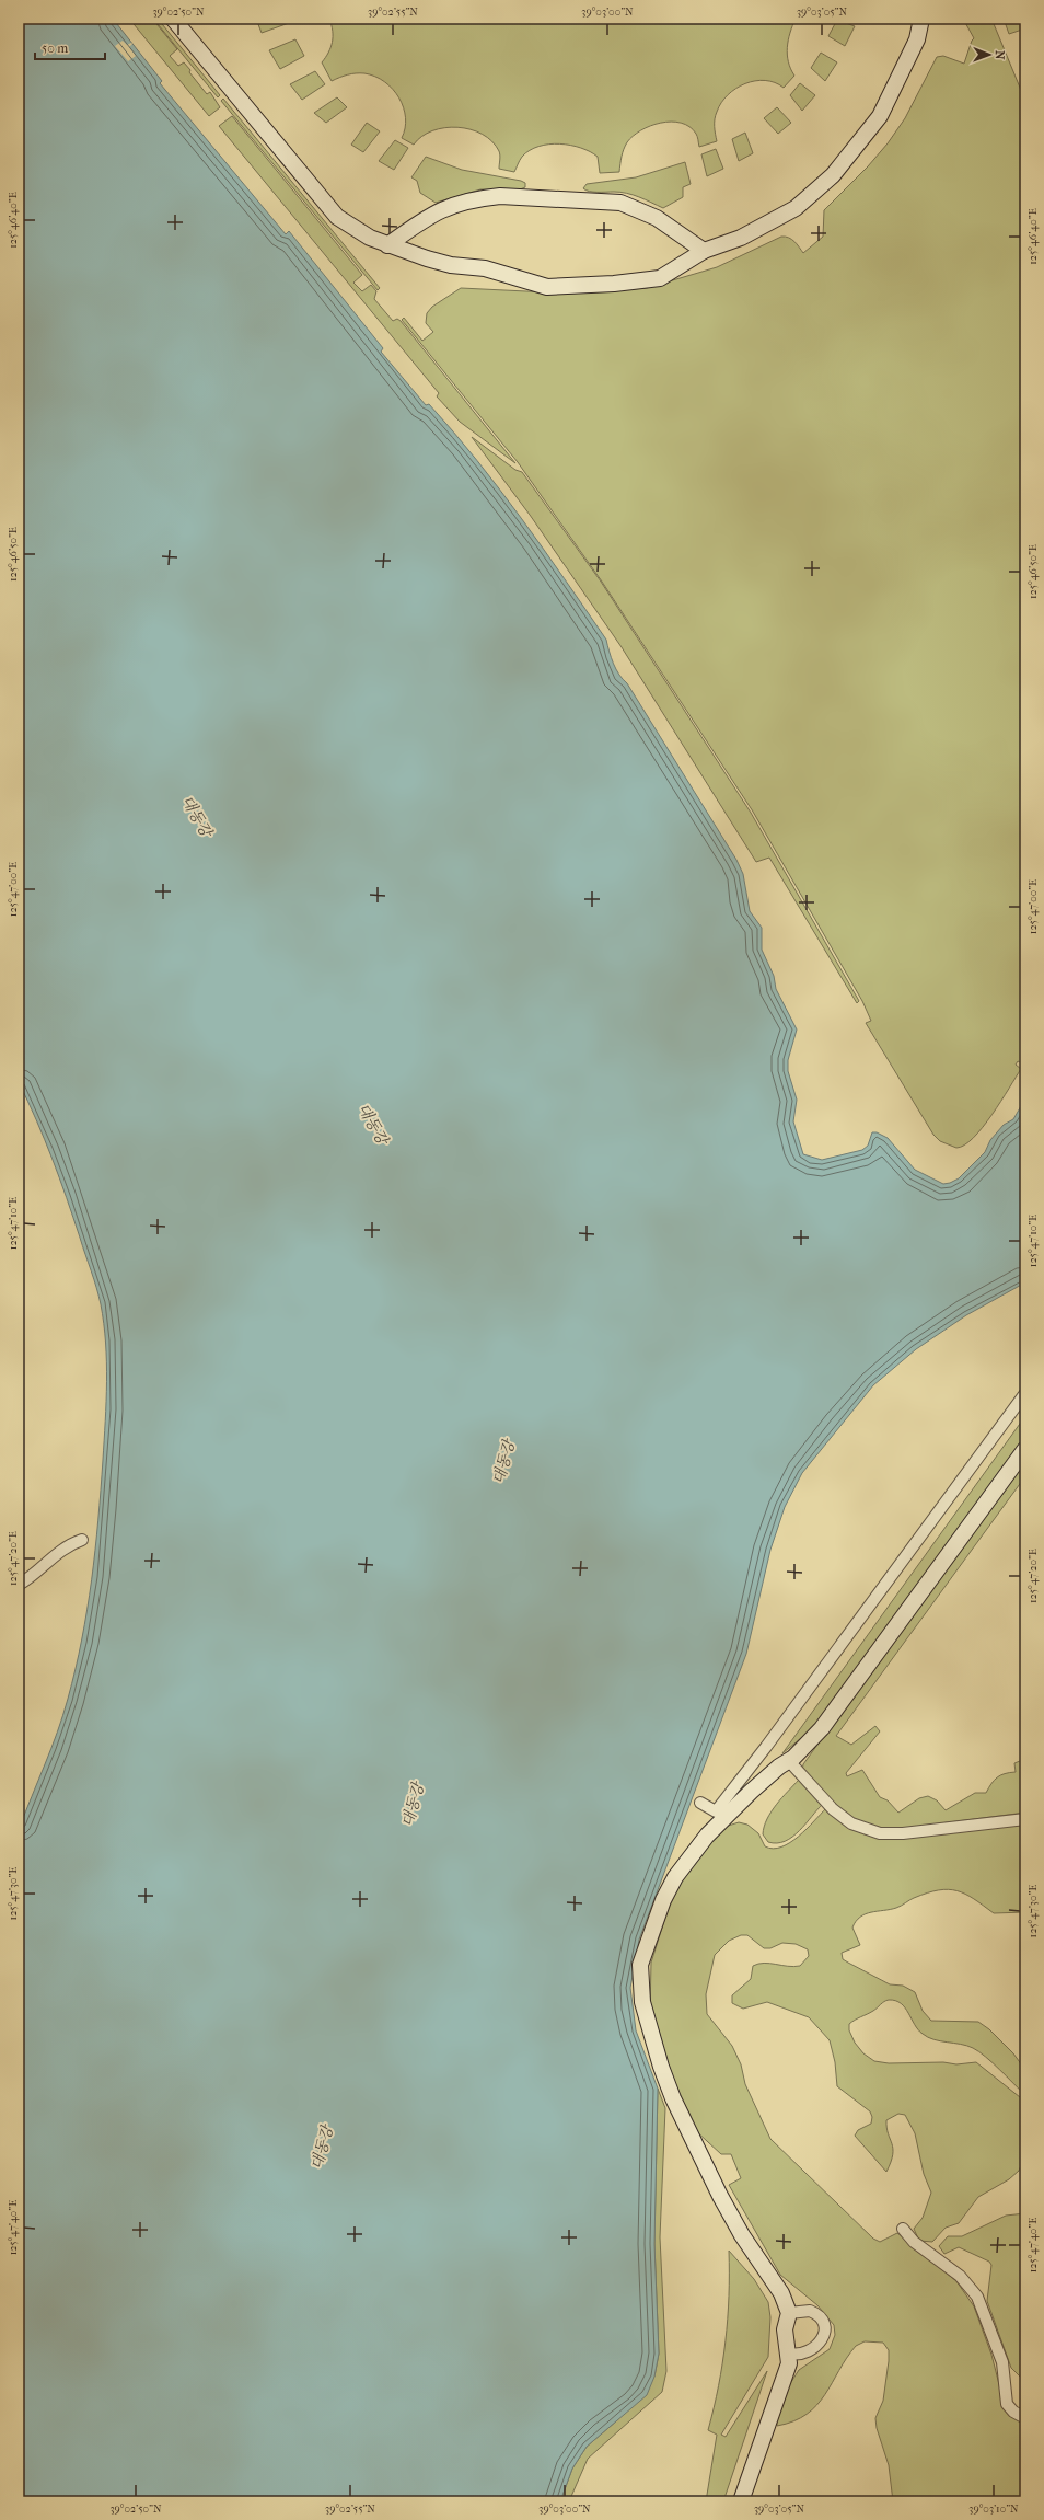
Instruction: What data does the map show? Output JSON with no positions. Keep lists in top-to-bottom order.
{
  "water": ["대동강"],
  "scale_bar": "50 m",
  "north": "right",
  "coordinates": [
    "39°02'50\"N",
    "39°02'55\"N",
    "39°03'00\"N",
    "39°03'05\"N",
    "125°46'40\"E",
    "125°46'50\"E",
    "125°47'00\"E",
    "125°47'10\"E",
    "125°47'20\"E",
    "125°47'30\"E",
    "125°47'40\"E",
    "39°03'10\"N"
  ]
}
